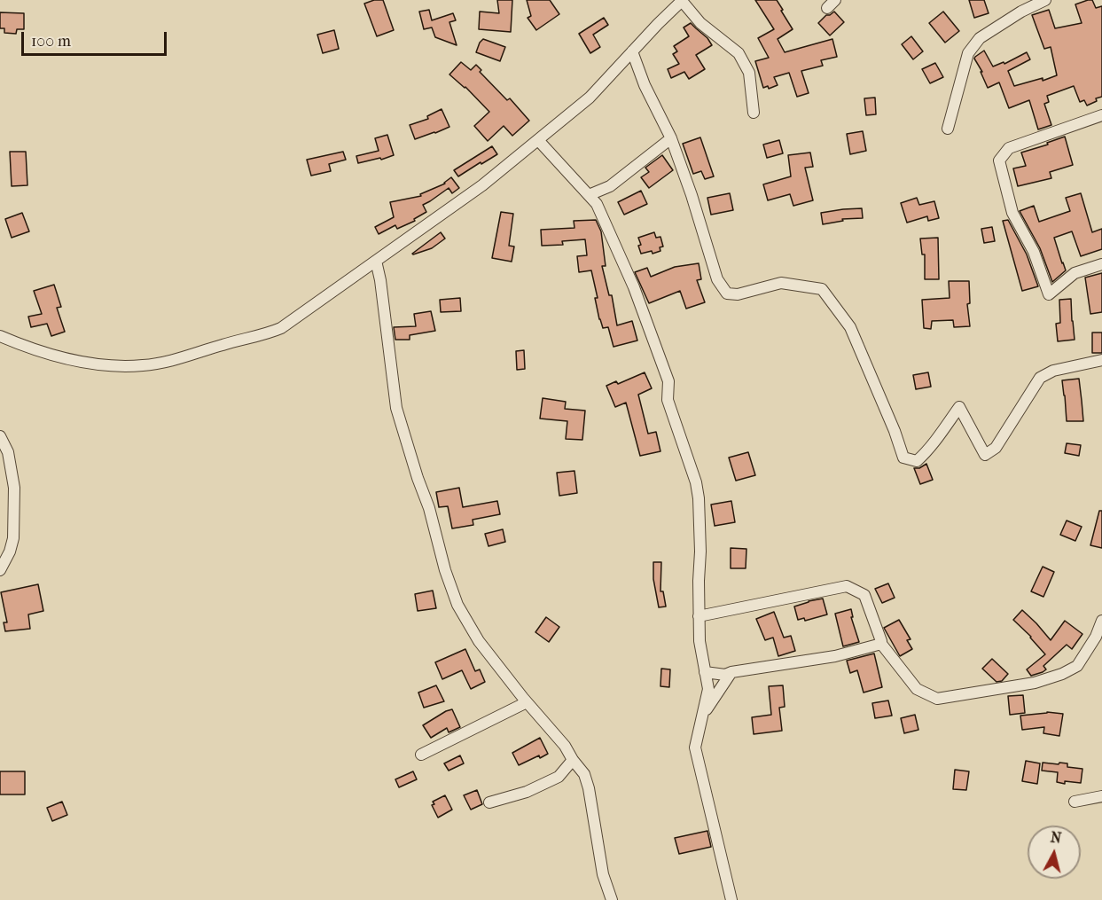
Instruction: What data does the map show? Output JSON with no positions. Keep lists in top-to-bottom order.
{
  "scale_bar": "100 m",
  "north": "top"
}
